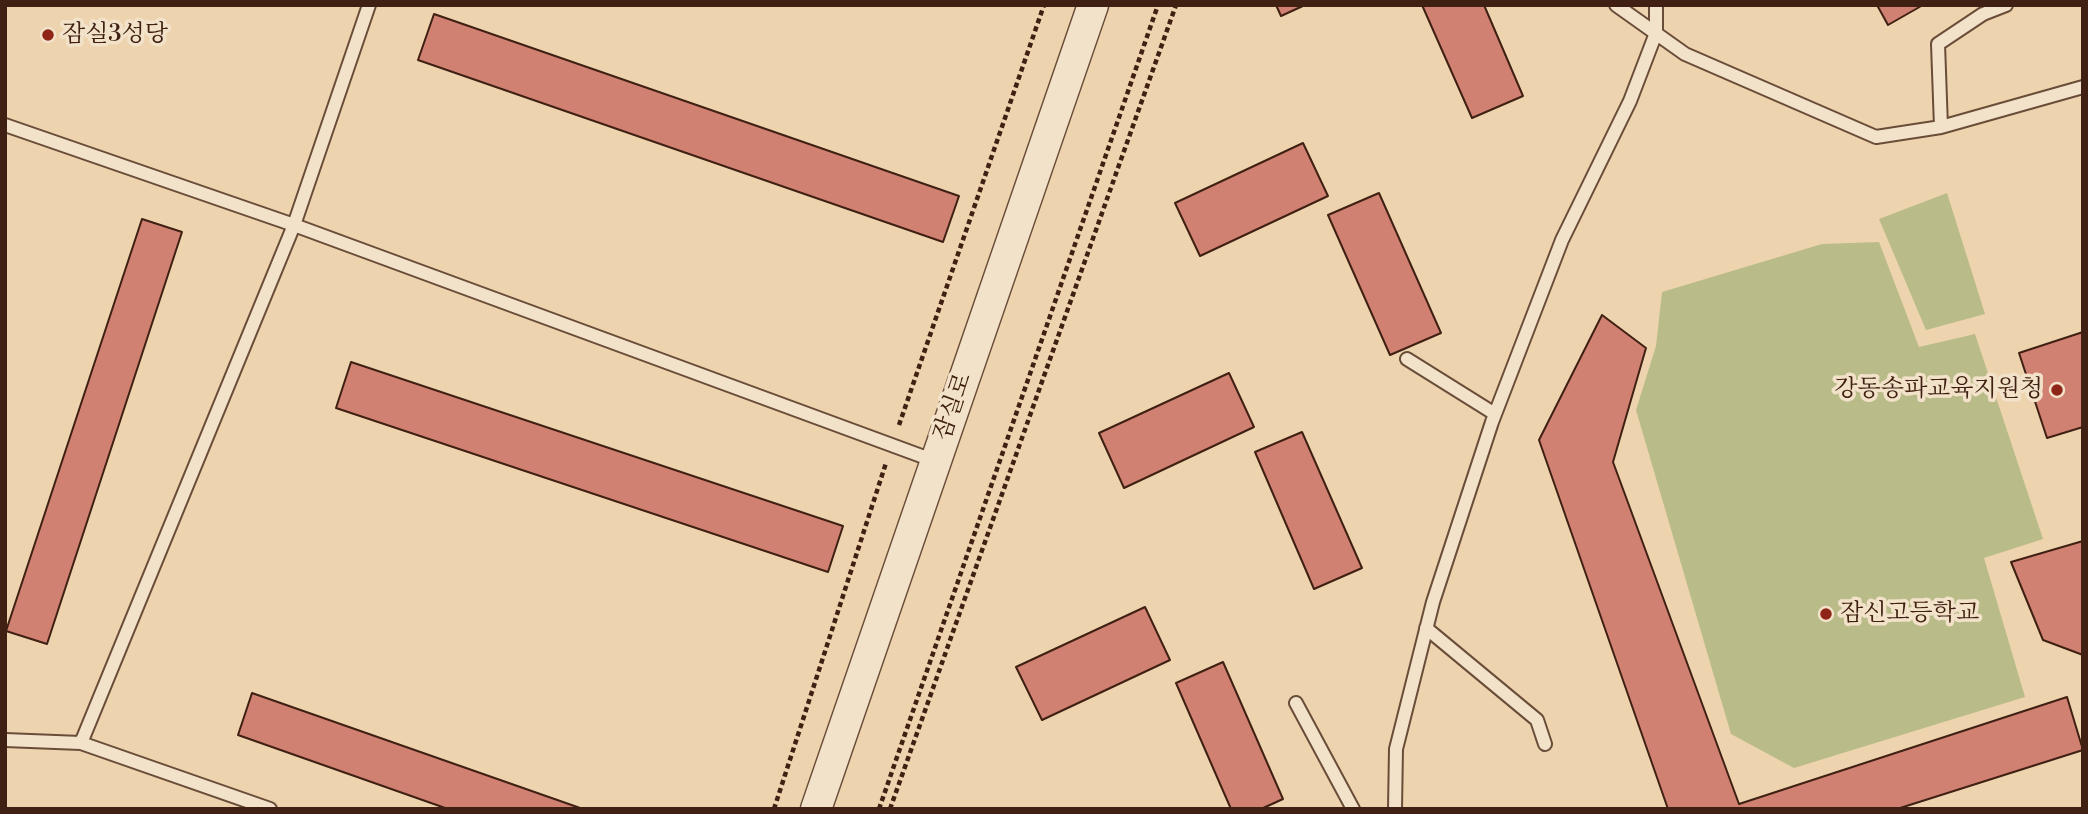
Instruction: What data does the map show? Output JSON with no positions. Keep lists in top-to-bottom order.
{
  "streets": {
    "street": ["잠실로"]
  },
  "places": ["잠실3성당", "강동송파교육지원청", "잠신고등학교"]
}
